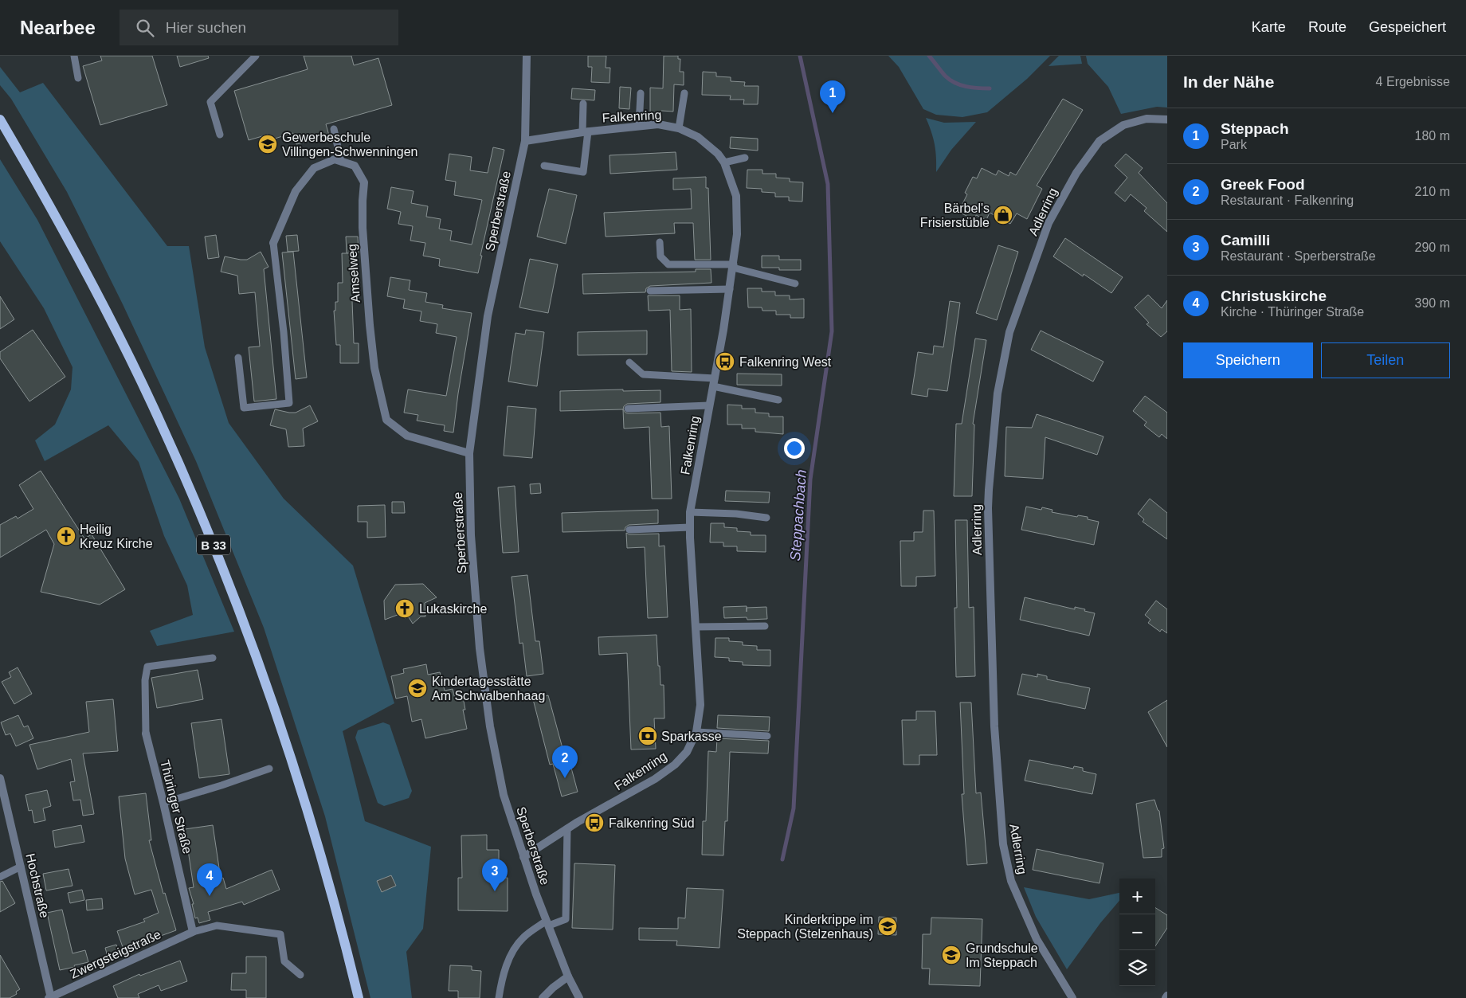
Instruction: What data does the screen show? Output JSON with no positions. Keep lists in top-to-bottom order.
{
  "streets": {
    "main road": ["B 33"],
    "street": [
      "Falkenring",
      "Sperberstraße",
      "Adlerring",
      "Amselweg",
      "Thüringer Straße",
      "Hochstraße",
      "Zwergsteigstraße"
    ]
  },
  "crossings": [
    ["Falkenring", "Sperberstraße"],
    ["Sperberstraße", "Amselweg"],
    ["Thüringer Straße", "Zwergsteigstraße"],
    ["Hochstraße", "Zwergsteigstraße"]
  ],
  "water": ["Steppachbach"],
  "places": {
    "school or university": [
      "Gewerbeschule Villingen-Schwenningen",
      "Kindertagesstätte Am Schwalbenhaag",
      "Kinderkrippe im Steppach (Stelzenhaus)",
      "Grundschule Im Steppach"
    ],
    "shop": ["Bärbel's Frisierstüble"],
    "bus stop": ["Falkenring West", "Falkenring Süd"],
    "church": ["Heilig Kreuz Kirche", "Lukaskirche"],
    "bank": ["Sparkasse"]
  },
  "page": {
    "header": "Nearbee",
    "search": "Hier suchen",
    "nav": ["Karte", "Route", "Gespeichert"],
    "heading": ["In der Nähe", "4 Ergebnisse"],
    "pins": [
      "1",
      "2",
      "3",
      "4"
    ],
    "list": [
      {
        "mark": "1",
        "name": "Steppach",
        "note": "Park",
        "value": "180 m"
      },
      {
        "mark": "2",
        "name": "Greek Food",
        "note": "Restaurant · Falkenring",
        "value": "210 m"
      },
      {
        "mark": "3",
        "name": "Camilli",
        "note": "Restaurant · Sperberstraße",
        "value": "290 m"
      },
      {
        "mark": "4",
        "name": "Christuskirche",
        "note": "Kirche · Thüringer Straße",
        "value": "390 m"
      }
    ],
    "buttons": ["Speichern", "Teilen"],
    "map_buttons": ["+", "−"]
  }
}
